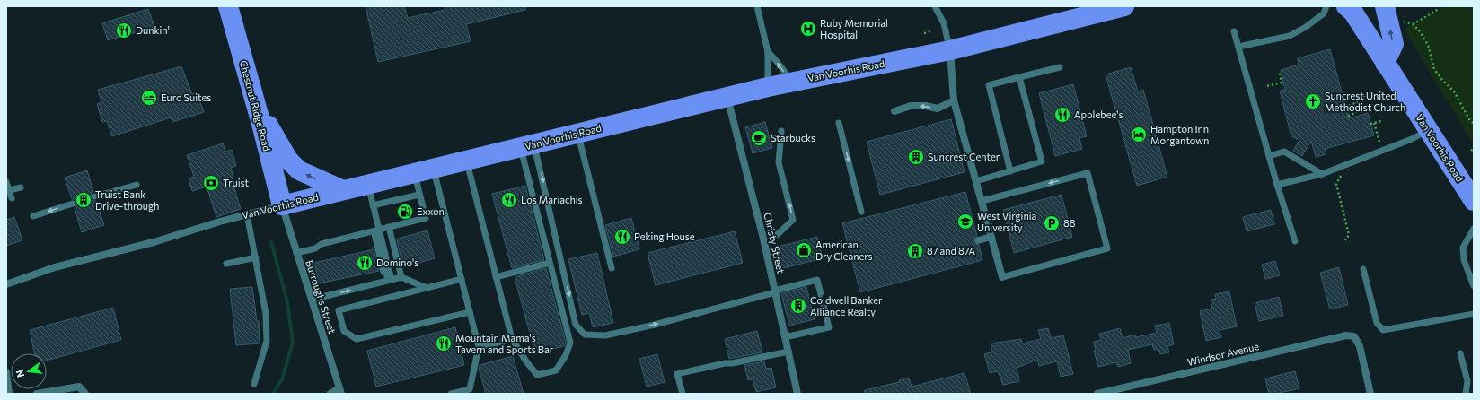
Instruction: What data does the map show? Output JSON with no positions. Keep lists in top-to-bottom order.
{
  "streets": {
    "main road": ["Van Voorhis Road", "Chestnut Ridge Road"],
    "street": ["Christy Street", "Burroughs Street", "Windsor Avenue"]
  },
  "crossings": [
    ["Van Voorhis Road", "Chestnut Ridge Road"],
    ["Van Voorhis Road", "Christy Street"],
    ["Van Voorhis Road", "Burroughs Street"],
    ["Chestnut Ridge Road", "Burroughs Street"]
  ],
  "places": {
    "hospital": ["Ruby Memorial Hospital"],
    "restaurant": [
      "Dunkin'",
      "Applebee's",
      "Los Mariachis",
      "Peking House",
      "Domino's",
      "Mountain Mama's Tavern and Sports Bar"
    ],
    "hotel": ["Euro Suites", "Hampton Inn Morgantown"],
    "church": ["Suncrest United Methodist Church"],
    "cafe": ["Starbucks"],
    "building": [
      "Suncrest Center",
      "Truist Bank Drive-through",
      "87 and 87A",
      "Coldwell Banker Alliance Realty"
    ],
    "bank": ["Truist"],
    "fuel station": ["Exxon"],
    "school or university": ["West Virginia University"],
    "parking": ["88"],
    "shop": ["American Dry Cleaners"]
  },
  "north": "left"
}
